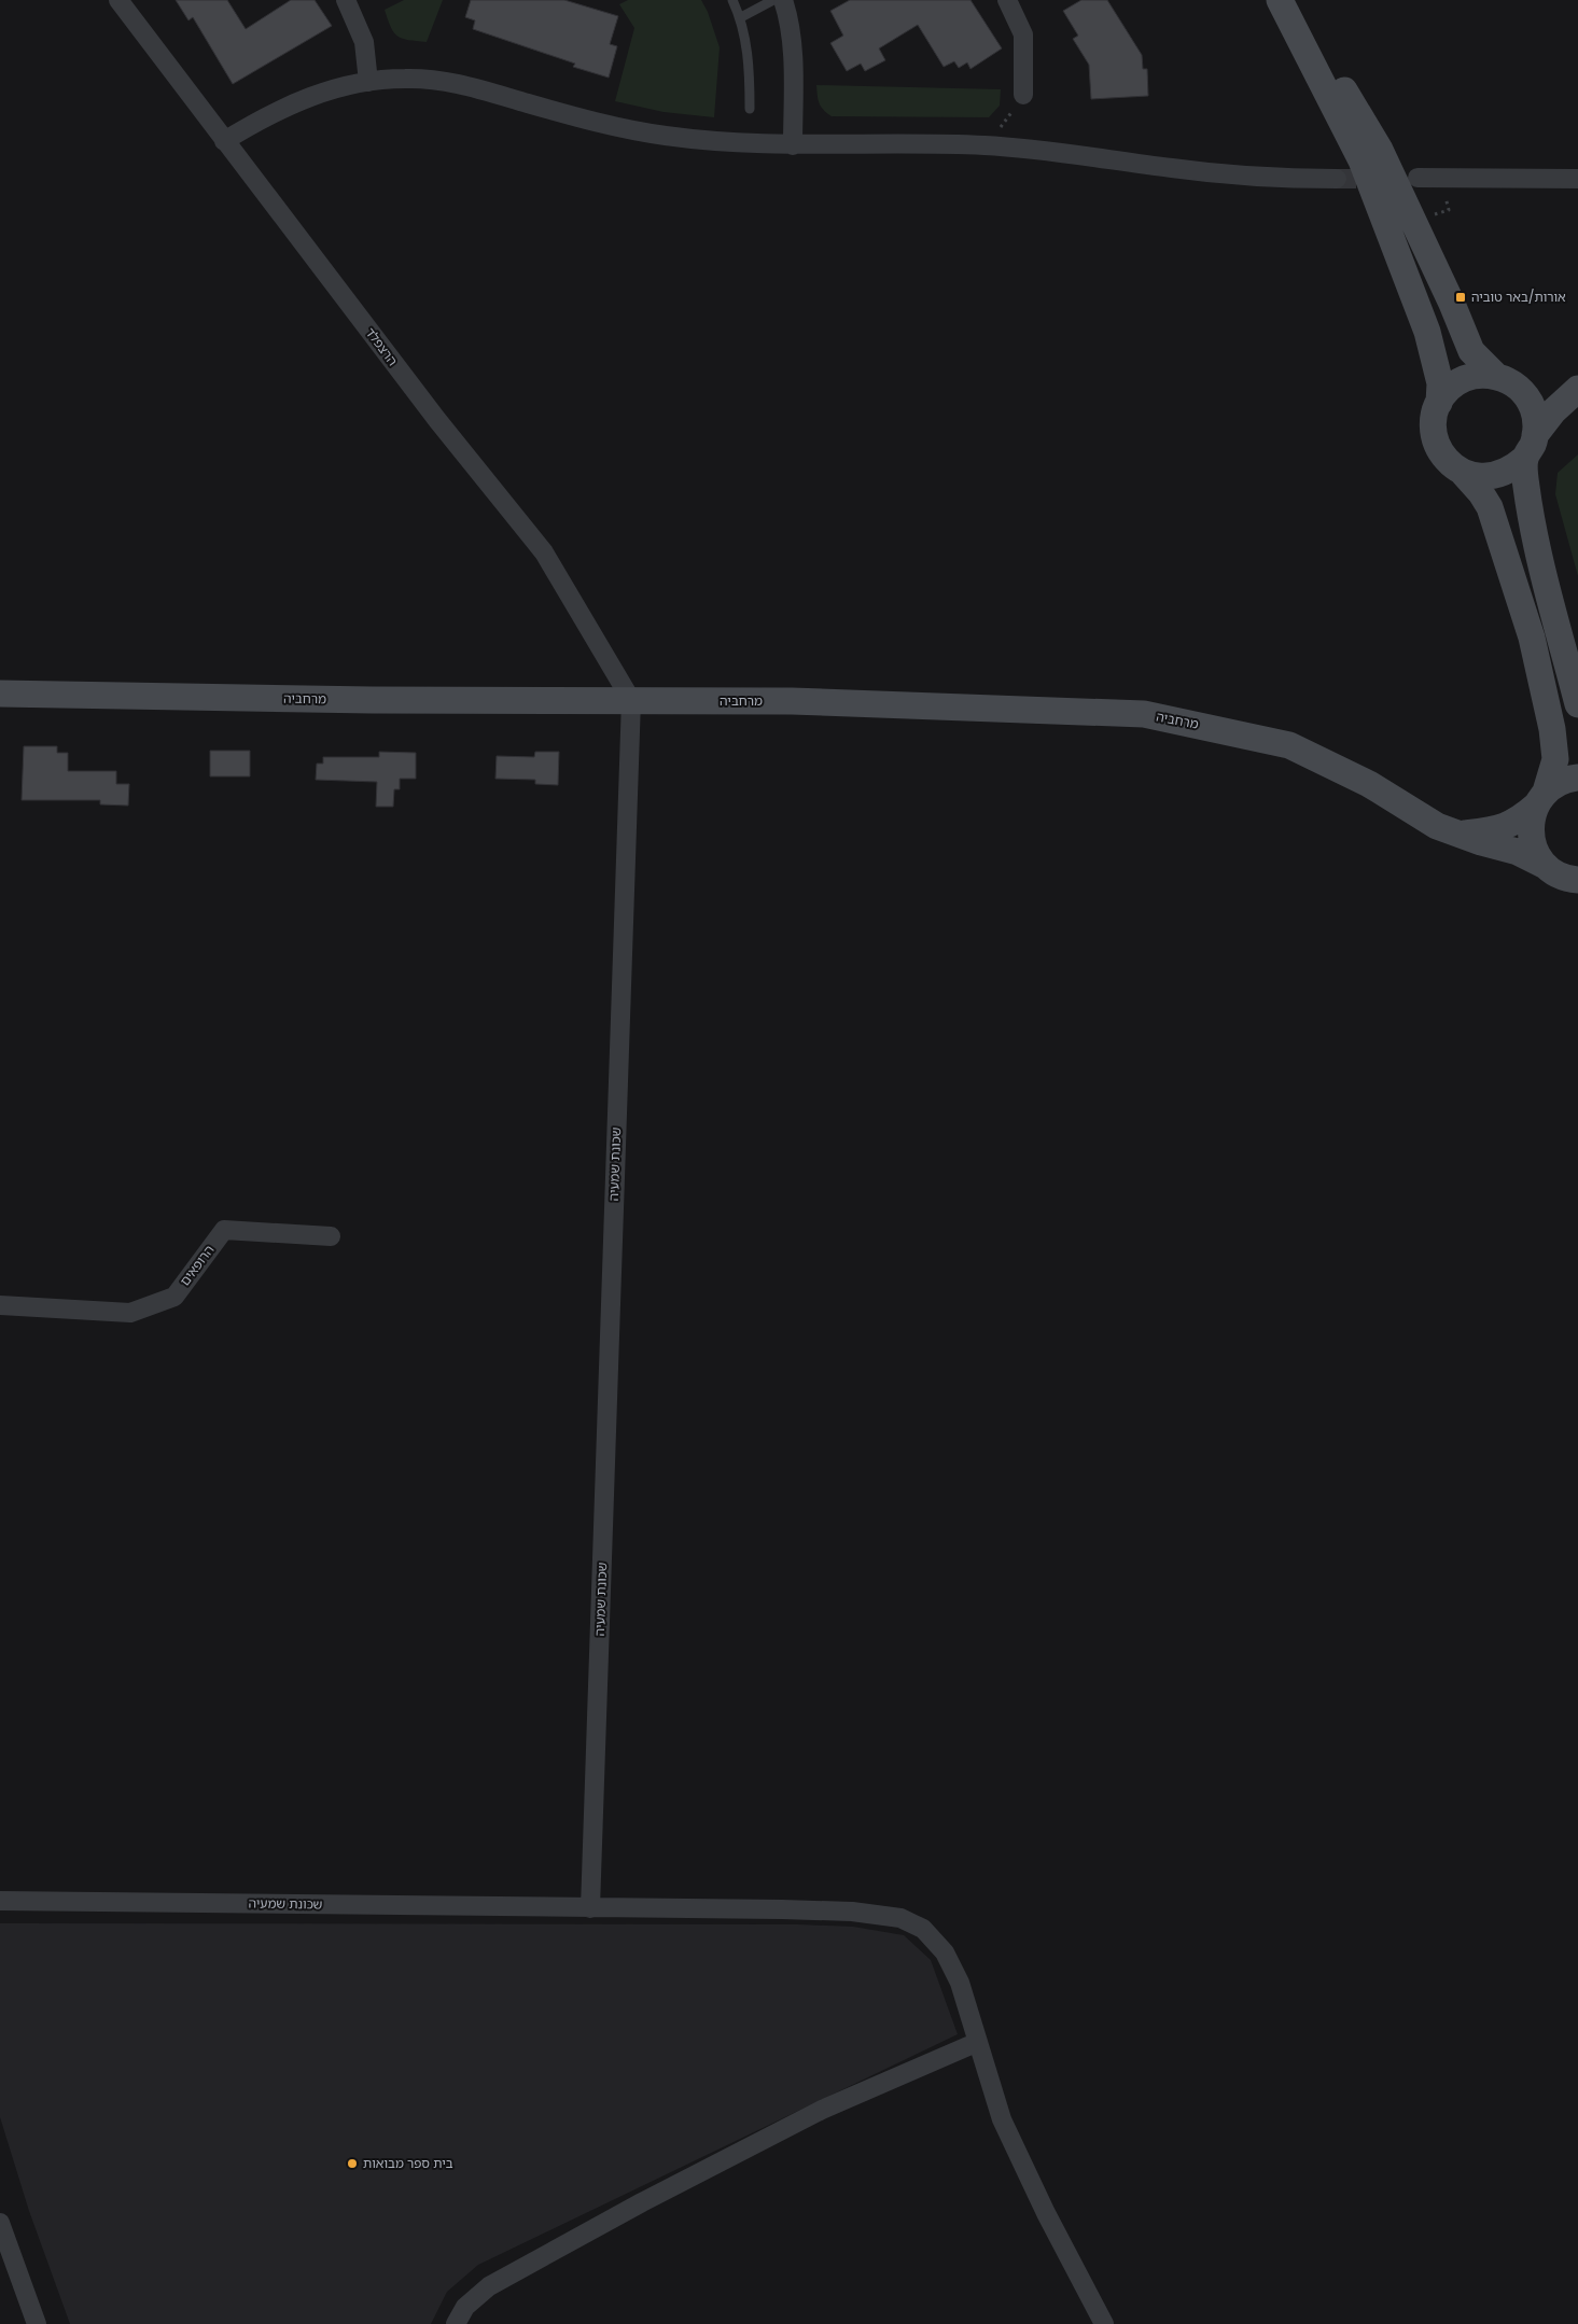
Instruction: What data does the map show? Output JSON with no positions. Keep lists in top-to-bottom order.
{
  "streets": {
    "main road": ["מרחביה"],
    "street": ["הרצפלד", "שכונת שמעיה", "הרופאים"]
  },
  "crossings": [
    ["הרצפלד", "מרחביה"],
    ["הרצפלד", "שכונת שמעיה"],
    ["מרחביה", "שכונת שמעיה"]
  ],
  "places": {
    "transit": ["אורות/באר טוביה"],
    "other": ["בית ספר מבואות"]
  }
}
